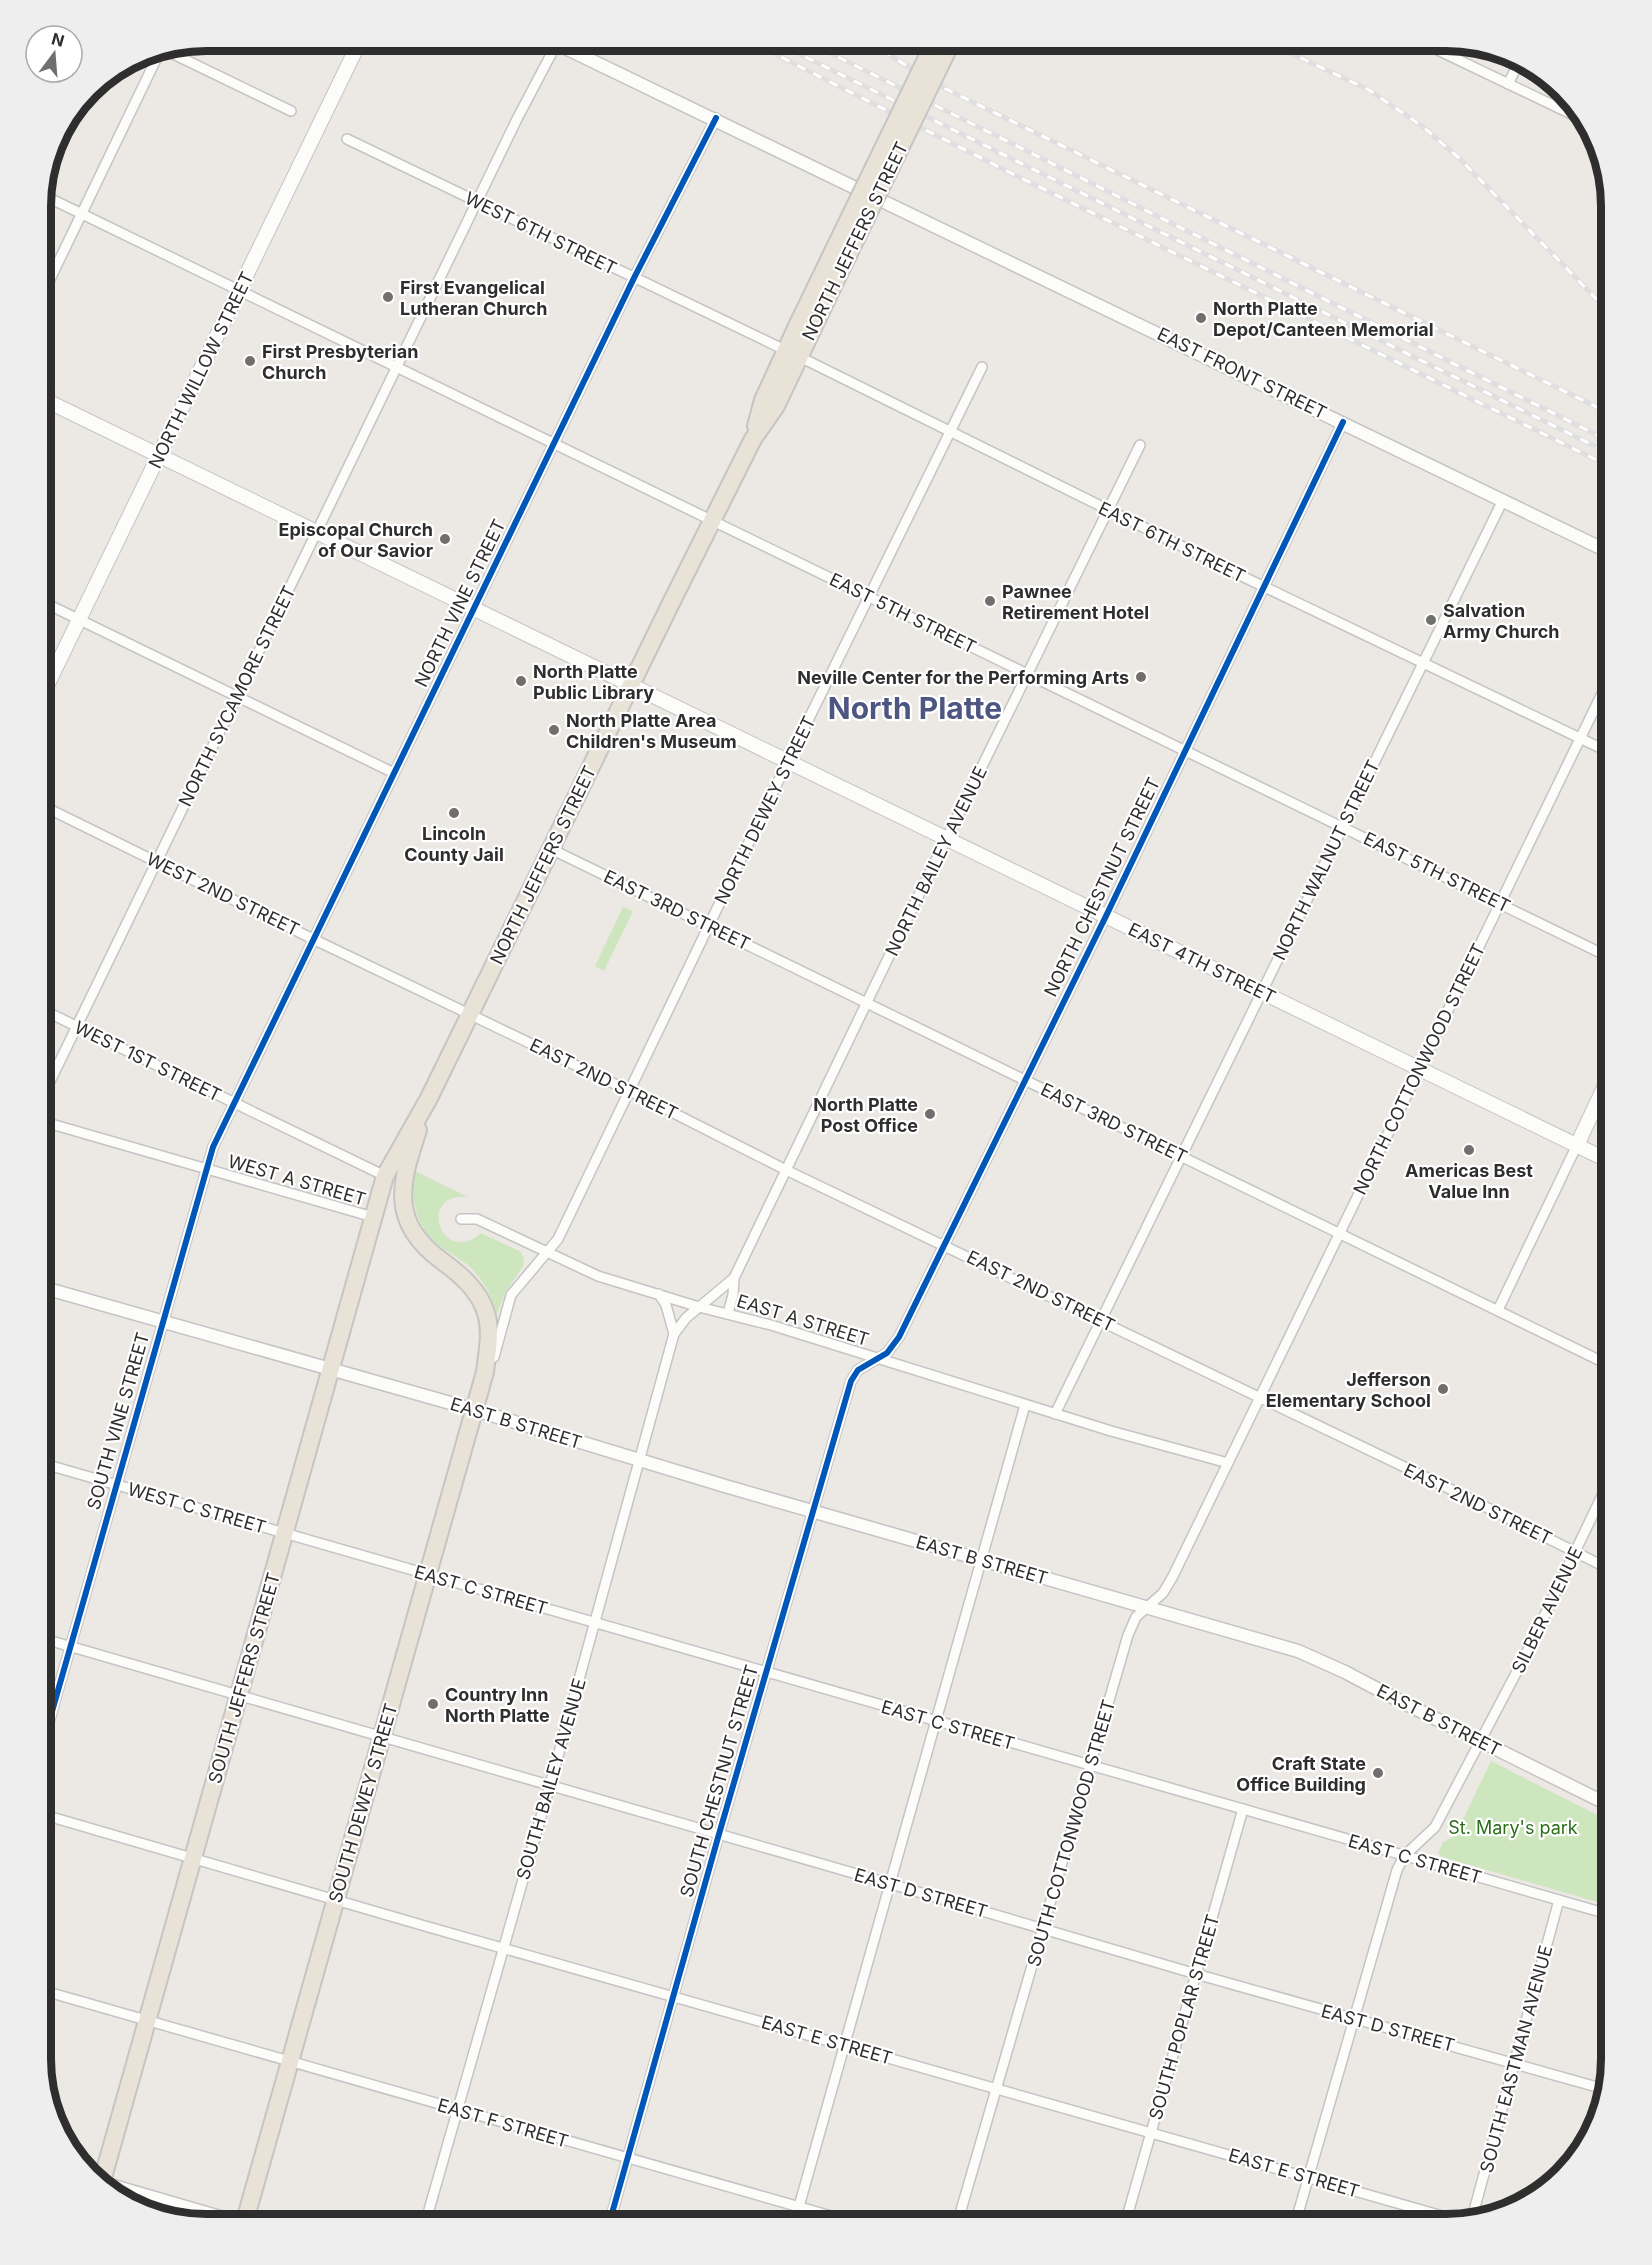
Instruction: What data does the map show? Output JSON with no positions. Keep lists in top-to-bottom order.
{
  "streets": {
    "highway": ["NORTH JEFFERS STREET", "SOUTH JEFFERS STREET", "SOUTH DEWEY STREET"],
    "main road": ["NORTH WILLOW STREET", "EAST 4TH STREET"],
    "street": [
      "WEST 6TH STREET",
      "EAST FRONT STREET",
      "EAST 6TH STREET",
      "NORTH VINE STREET",
      "EAST 5TH STREET",
      "NORTH SYCAMORE STREET",
      "NORTH DEWEY STREET",
      "NORTH WALNUT STREET",
      "NORTH BAILEY AVENUE",
      "NORTH CHESTNUT STREET",
      "WEST 2ND STREET",
      "EAST 3RD STREET",
      "WEST 1ST STREET",
      "NORTH COTTONWOOD STREET",
      "EAST 2ND STREET",
      "WEST A STREET",
      "EAST A STREET",
      "SOUTH VINE STREET",
      "EAST B STREET",
      "WEST C STREET",
      "EAST C STREET",
      "SILBER AVENUE",
      "SOUTH BAILEY AVENUE",
      "SOUTH CHESTNUT STREET",
      "SOUTH COTTONWOOD STREET",
      "EAST D STREET",
      "SOUTH POPLAR STREET",
      "EAST E STREET",
      "SOUTH EASTMAN AVENUE",
      "EAST F STREET"
    ]
  },
  "crossings": [
    ["WEST 6TH STREET", "NORTH JEFFERS STREET"],
    ["WEST 6TH STREET", "EAST 6TH STREET"],
    ["WEST 6TH STREET", "NORTH VINE STREET"],
    ["WEST 6TH STREET", "NORTH SYCAMORE STREET"],
    ["NORTH JEFFERS STREET", "EAST 6TH STREET"],
    ["NORTH JEFFERS STREET", "EAST 5TH STREET"],
    ["NORTH JEFFERS STREET", "WEST 2ND STREET"],
    ["NORTH JEFFERS STREET", "EAST 3RD STREET"],
    ["NORTH JEFFERS STREET", "EAST 4TH STREET"],
    ["NORTH JEFFERS STREET", "WEST 1ST STREET"],
    ["NORTH JEFFERS STREET", "EAST 2ND STREET"],
    ["NORTH JEFFERS STREET", "SOUTH JEFFERS STREET"],
    ["NORTH JEFFERS STREET", "SOUTH DEWEY STREET"],
    ["NORTH WILLOW STREET", "EAST 5TH STREET"],
    ["NORTH WILLOW STREET", "EAST 4TH STREET"],
    ["EAST FRONT STREET", "NORTH VINE STREET"],
    ["EAST FRONT STREET", "NORTH WALNUT STREET"],
    ["EAST FRONT STREET", "NORTH CHESTNUT STREET"],
    ["EAST 6TH STREET", "NORTH DEWEY STREET"],
    ["EAST 6TH STREET", "NORTH WALNUT STREET"],
    ["EAST 6TH STREET", "NORTH BAILEY AVENUE"],
    ["EAST 6TH STREET", "NORTH CHESTNUT STREET"],
    ["EAST 6TH STREET", "NORTH COTTONWOOD STREET"],
    ["NORTH VINE STREET", "EAST 5TH STREET"],
    ["NORTH VINE STREET", "WEST 2ND STREET"],
    ["NORTH VINE STREET", "EAST 4TH STREET"],
    ["NORTH VINE STREET", "WEST 1ST STREET"],
    ["NORTH VINE STREET", "SOUTH VINE STREET"],
    ["EAST 5TH STREET", "NORTH SYCAMORE STREET"],
    ["EAST 5TH STREET", "NORTH DEWEY STREET"],
    ["EAST 5TH STREET", "NORTH WALNUT STREET"],
    ["EAST 5TH STREET", "NORTH BAILEY AVENUE"],
    ["EAST 5TH STREET", "NORTH CHESTNUT STREET"],
    ["EAST 5TH STREET", "NORTH COTTONWOOD STREET"],
    ["NORTH SYCAMORE STREET", "WEST 2ND STREET"],
    ["NORTH SYCAMORE STREET", "EAST 4TH STREET"],
    ["NORTH SYCAMORE STREET", "WEST 1ST STREET"],
    ["NORTH DEWEY STREET", "EAST 3RD STREET"],
    ["NORTH DEWEY STREET", "EAST 4TH STREET"],
    ["NORTH DEWEY STREET", "EAST 2ND STREET"],
    ["NORTH DEWEY STREET", "EAST A STREET"],
    ["NORTH DEWEY STREET", "SOUTH DEWEY STREET"],
    ["NORTH WALNUT STREET", "EAST 3RD STREET"],
    ["NORTH WALNUT STREET", "EAST 4TH STREET"],
    ["NORTH WALNUT STREET", "EAST 2ND STREET"],
    ["NORTH WALNUT STREET", "EAST A STREET"],
    ["NORTH BAILEY AVENUE", "EAST 3RD STREET"],
    ["NORTH BAILEY AVENUE", "EAST 4TH STREET"],
    ["NORTH BAILEY AVENUE", "EAST 2ND STREET"],
    ["NORTH BAILEY AVENUE", "EAST A STREET"],
    ["NORTH BAILEY AVENUE", "SOUTH BAILEY AVENUE"],
    ["NORTH CHESTNUT STREET", "EAST 3RD STREET"],
    ["NORTH CHESTNUT STREET", "EAST 4TH STREET"],
    ["NORTH CHESTNUT STREET", "EAST 2ND STREET"],
    ["NORTH CHESTNUT STREET", "EAST A STREET"],
    ["NORTH CHESTNUT STREET", "SOUTH CHESTNUT STREET"],
    ["WEST 2ND STREET", "EAST 2ND STREET"],
    ["EAST 3RD STREET", "NORTH COTTONWOOD STREET"],
    ["EAST 4TH STREET", "NORTH COTTONWOOD STREET"],
    ["WEST 1ST STREET", "SOUTH VINE STREET"],
    ["WEST 1ST STREET", "SOUTH JEFFERS STREET"],
    ["NORTH COTTONWOOD STREET", "EAST 2ND STREET"],
    ["NORTH COTTONWOOD STREET", "EAST A STREET"],
    ["NORTH COTTONWOOD STREET", "SOUTH COTTONWOOD STREET"],
    ["EAST 2ND STREET", "SILBER AVENUE"],
    ["WEST A STREET", "SOUTH VINE STREET"],
    ["WEST A STREET", "SOUTH JEFFERS STREET"],
    ["EAST A STREET", "SOUTH BAILEY AVENUE"],
    ["EAST A STREET", "SOUTH CHESTNUT STREET"],
    ["EAST A STREET", "SOUTH DEWEY STREET"],
    ["EAST A STREET", "SOUTH COTTONWOOD STREET"],
    ["SOUTH VINE STREET", "EAST B STREET"],
    ["SOUTH VINE STREET", "WEST C STREET"],
    ["SOUTH VINE STREET", "EAST D STREET"],
    ["EAST B STREET", "SILBER AVENUE"],
    ["EAST B STREET", "SOUTH JEFFERS STREET"],
    ["EAST B STREET", "SOUTH BAILEY AVENUE"],
    ["EAST B STREET", "SOUTH CHESTNUT STREET"],
    ["EAST B STREET", "SOUTH DEWEY STREET"],
    ["EAST B STREET", "SOUTH COTTONWOOD STREET"],
    ["WEST C STREET", "EAST C STREET"],
    ["WEST C STREET", "SOUTH JEFFERS STREET"],
    ["EAST C STREET", "SILBER AVENUE"],
    ["EAST C STREET", "SOUTH JEFFERS STREET"],
    ["EAST C STREET", "SOUTH BAILEY AVENUE"],
    ["EAST C STREET", "SOUTH CHESTNUT STREET"],
    ["EAST C STREET", "SOUTH DEWEY STREET"],
    ["EAST C STREET", "SOUTH COTTONWOOD STREET"],
    ["EAST C STREET", "SOUTH POPLAR STREET"],
    ["EAST C STREET", "SOUTH EASTMAN AVENUE"],
    ["SOUTH JEFFERS STREET", "EAST D STREET"],
    ["SOUTH JEFFERS STREET", "EAST E STREET"],
    ["SOUTH JEFFERS STREET", "EAST F STREET"],
    ["SOUTH BAILEY AVENUE", "EAST D STREET"],
    ["SOUTH BAILEY AVENUE", "EAST E STREET"],
    ["SOUTH BAILEY AVENUE", "EAST F STREET"],
    ["SOUTH CHESTNUT STREET", "EAST D STREET"],
    ["SOUTH CHESTNUT STREET", "EAST E STREET"],
    ["SOUTH CHESTNUT STREET", "EAST F STREET"],
    ["SOUTH DEWEY STREET", "EAST D STREET"],
    ["SOUTH DEWEY STREET", "EAST E STREET"],
    ["SOUTH DEWEY STREET", "EAST F STREET"],
    ["SOUTH COTTONWOOD STREET", "EAST D STREET"],
    ["SOUTH COTTONWOOD STREET", "EAST E STREET"],
    ["EAST D STREET", "SOUTH POPLAR STREET"],
    ["EAST D STREET", "SOUTH EASTMAN AVENUE"],
    ["SOUTH POPLAR STREET", "EAST E STREET"]
  ],
  "districts": ["North Platte"],
  "parks": ["St. Mary's park"],
  "places": [
    "First Evangelical Lutheran Church",
    "North Platte Depot/Canteen Memorial",
    "First Presbyterian Church",
    "Episcopal Church of Our Savior",
    "Pawnee Retirement Hotel",
    "Salvation Army Church",
    "Neville Center for the Performing Arts",
    "North Platte Public Library",
    "North Platte Area Children's Museum",
    "Lincoln County Jail",
    "North Platte Post Office",
    "Americas Best Value Inn",
    "Jefferson Elementary School",
    "Country Inn North Platte",
    "Craft State Office Building"
  ],
  "north": "top"
}
